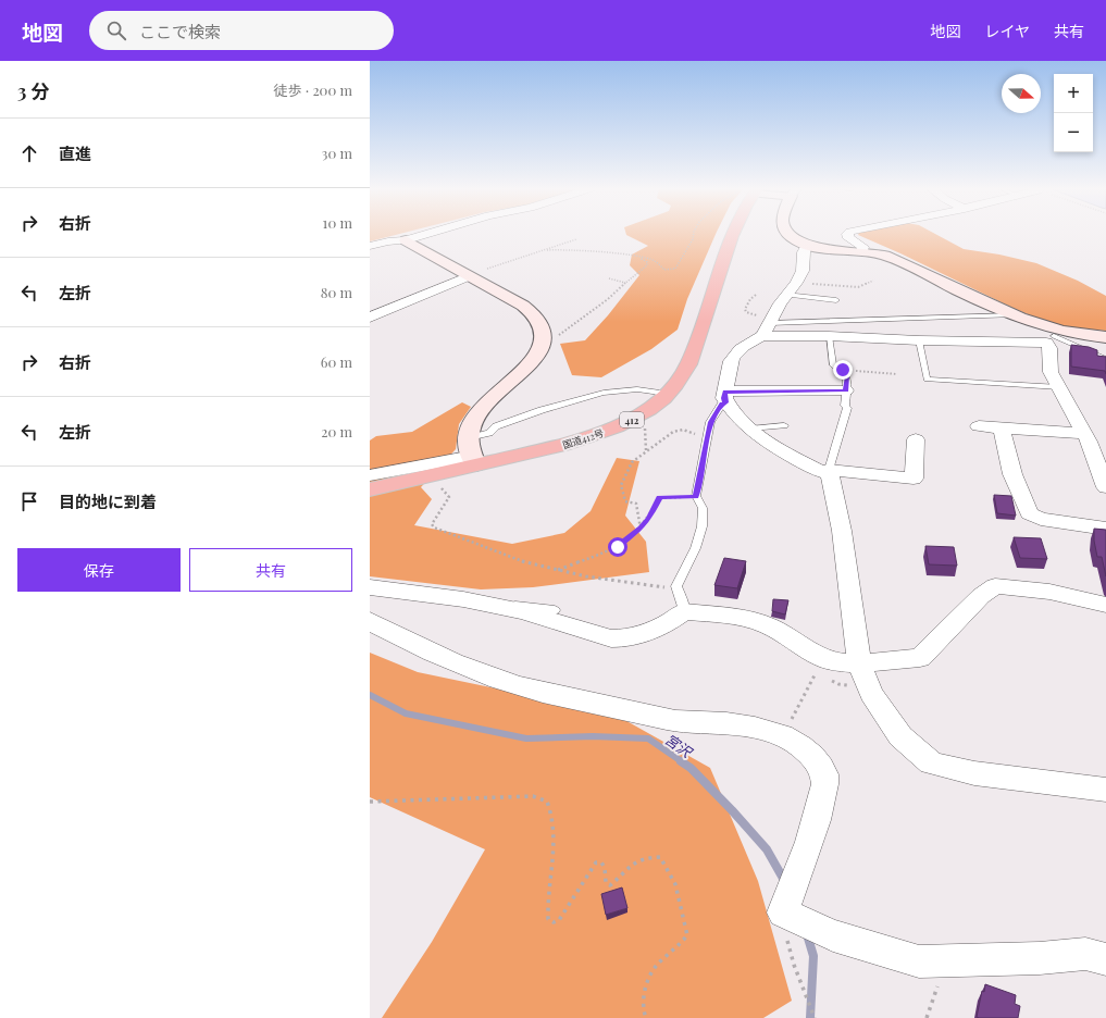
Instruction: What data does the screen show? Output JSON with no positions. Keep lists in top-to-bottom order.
{
  "streets": {
    "highway": ["412", "国道412号"]
  },
  "water": ["宮沢"],
  "north": "right",
  "page": {
    "header": "地図",
    "search": "ここで検索",
    "nav": ["地図", "レイヤ", "共有"],
    "heading": ["3 分", "徒歩 · 200 m"],
    "map_buttons": ["+", "−"],
    "list": [
      ["直進", "30 m"],
      ["右折", "10 m"],
      ["左折", "80 m"],
      ["右折", "60 m"],
      ["左折", "20 m"],
      "目的地に到着"
    ],
    "buttons": ["保存", "共有"]
  }
}
